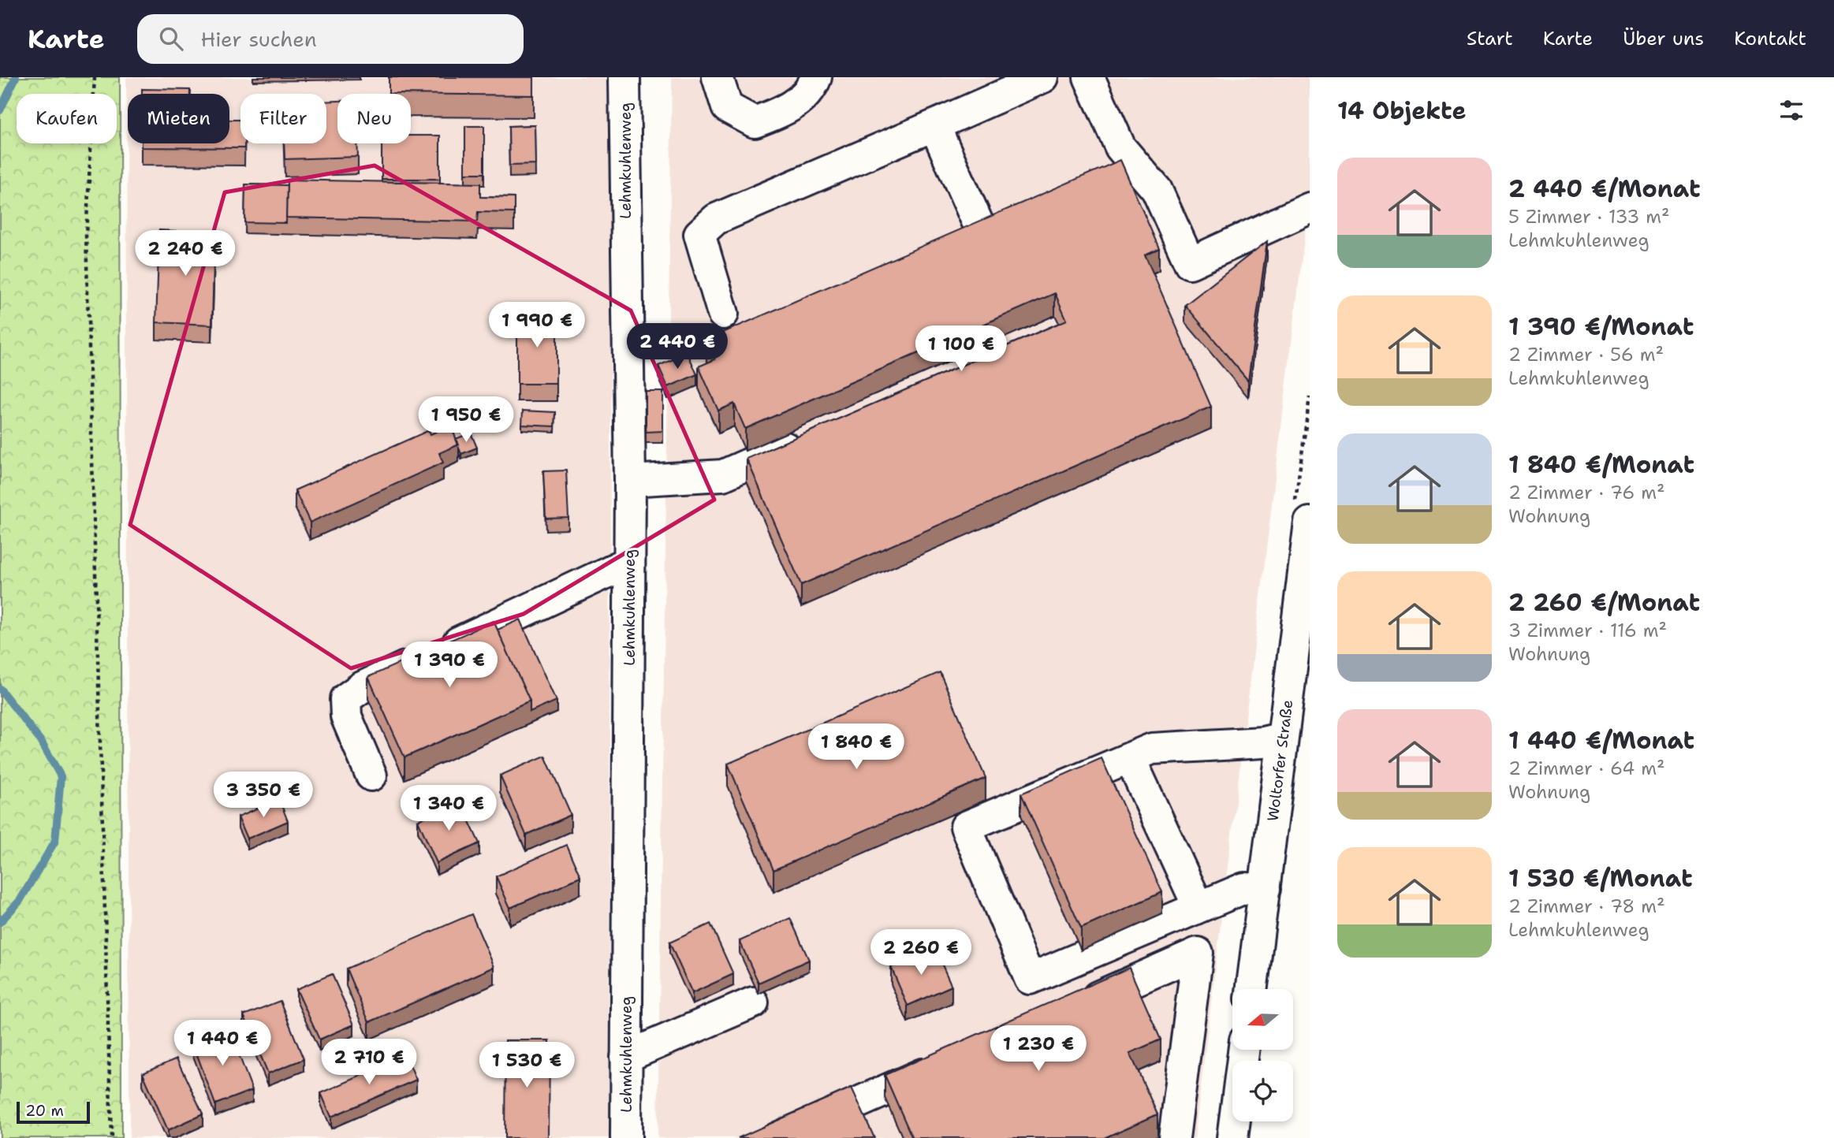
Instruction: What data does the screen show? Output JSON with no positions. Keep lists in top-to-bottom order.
{
  "streets": {
    "street": ["Lehmkuhlenweg", "Woltorfer Straße"]
  },
  "scale_bar": "20 m",
  "north": "left",
  "page": {
    "header": "Karte",
    "search": "Hier suchen",
    "nav": [
      "Start",
      "Karte",
      "Über uns",
      "Kontakt"
    ],
    "heading": "14 Objekte",
    "chip": [
      "Kaufen",
      "Mieten",
      "Filter",
      "Neu"
    ],
    "list": [
      {
        "name": "2 440 €/Monat",
        "note": "5 Zimmer · 133 m² · Lehmkuhlenweg"
      },
      {
        "name": "1 390 €/Monat",
        "note": "2 Zimmer · 56 m² · Lehmkuhlenweg"
      },
      {
        "name": "1 840 €/Monat",
        "note": "2 Zimmer · 76 m² · Wohnung"
      },
      {
        "name": "2 260 €/Monat",
        "note": "3 Zimmer · 116 m² · Wohnung"
      },
      {
        "name": "1 440 €/Monat",
        "note": "2 Zimmer · 64 m² · Wohnung"
      },
      {
        "name": "1 530 €/Monat",
        "note": "2 Zimmer · 78 m² · Lehmkuhlenweg"
      }
    ],
    "price": [
      "2 240 €",
      "1 990 €",
      "2 440 €",
      "1 100 €",
      "1 950 €",
      "1 390 €",
      "1 840 €",
      "3 350 €",
      "1 340 €",
      "2 260 €",
      "1 440 €",
      "1 230 €",
      "2 710 €",
      "1 530 €"
    ],
    "scale": "20 m"
  }
}
